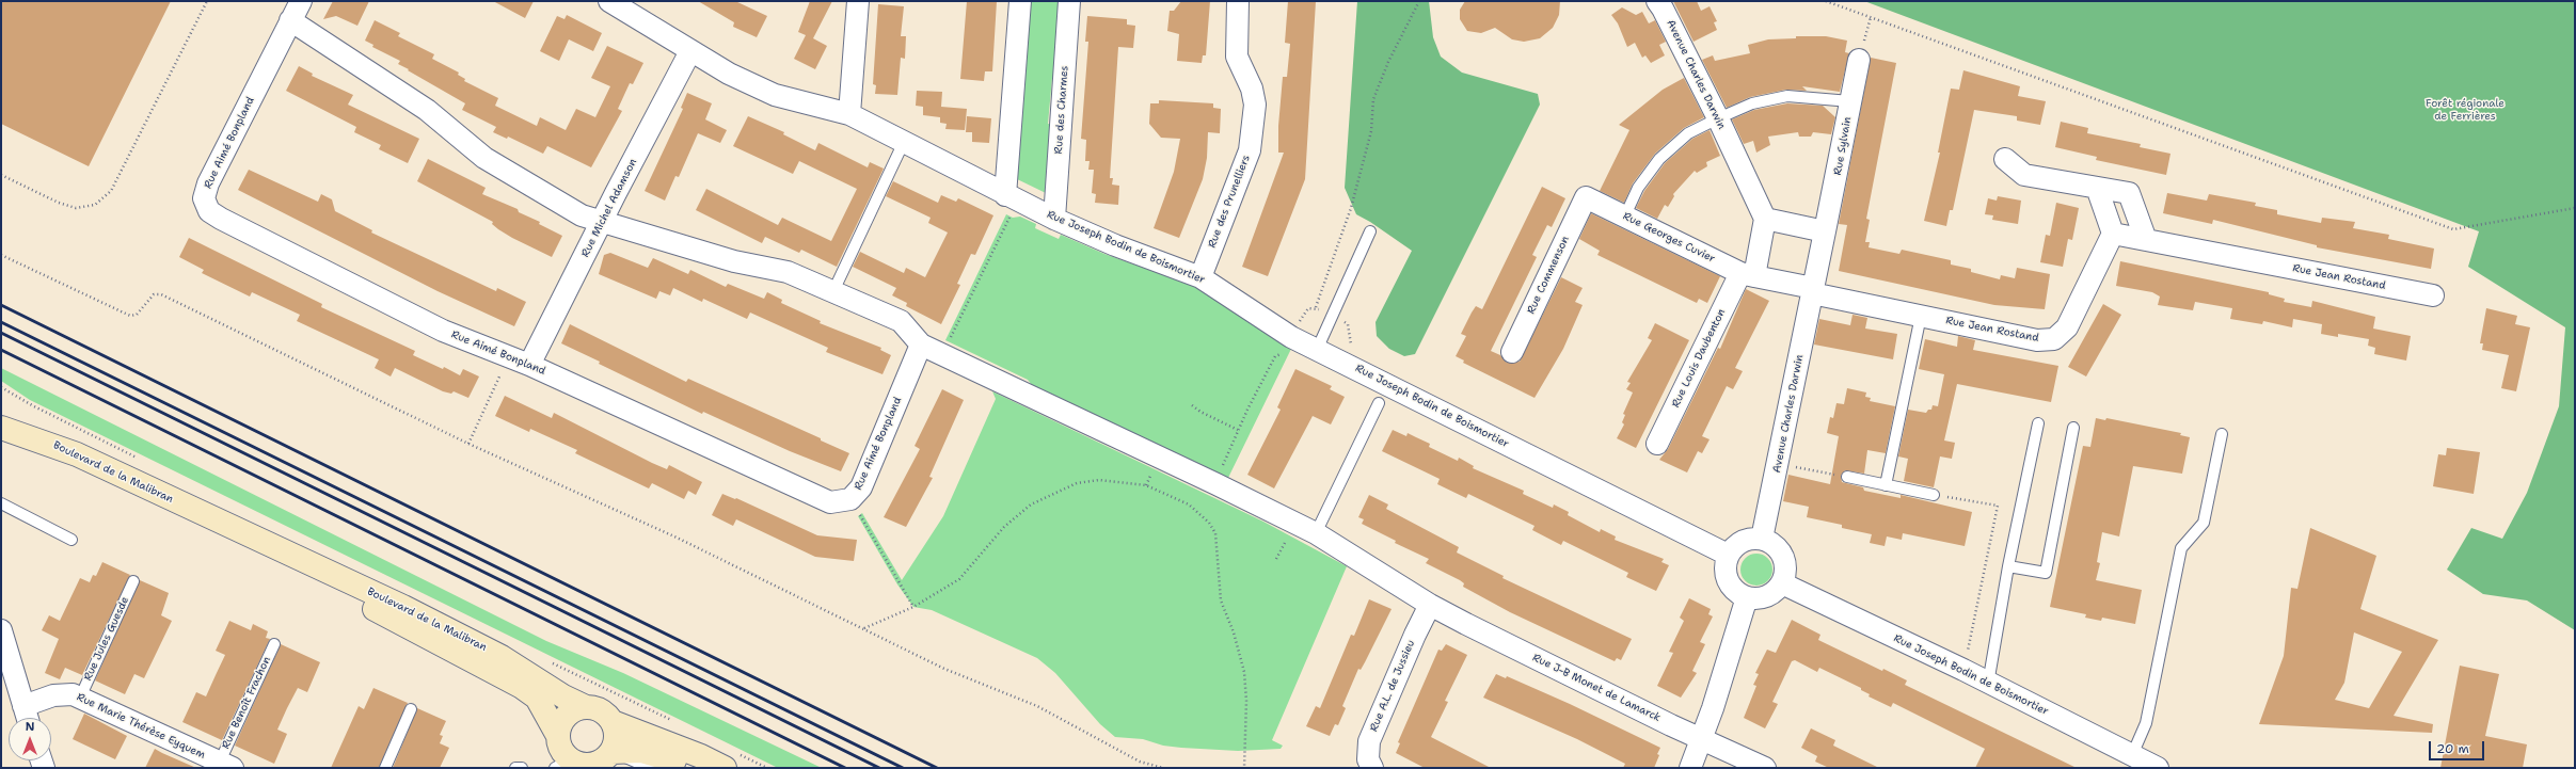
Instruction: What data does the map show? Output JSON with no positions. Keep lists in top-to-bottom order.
{
  "streets": {
    "main road": ["Boulevard de la Malibran"],
    "street": [
      "Avenue Charles Darwin",
      "Rue des Charmes",
      "Rue Aimé Bonpland",
      "Rue Sylvain",
      "Rue des Prunelliers",
      "Rue Michel Adamson",
      "Rue Georges Cuvier",
      "Rue Joseph Bodin de Boismortier",
      "Rue Commenson",
      "Rue Jean Rostand",
      "Rue Louis Daubenton",
      "Rue A.L. de Jussieu",
      "Rue J-B Monet de Lamarck",
      "Rue Marie Thérèse Eyquem"
    ],
    "lane": ["Rue Jules Guesde", "Rue Benoît Frachon"]
  },
  "crossings": [
    ["Avenue Charles Darwin", "Rue Sylvain"],
    ["Avenue Charles Darwin", "Rue Joseph Bodin de Boismortier"],
    ["Avenue Charles Darwin", "Rue Jean Rostand"],
    ["Rue des Charmes", "Rue Joseph Bodin de Boismortier"],
    ["Rue Aimé Bonpland", "Rue Michel Adamson"],
    ["Rue Aimé Bonpland", "Rue J-B Monet de Lamarck"],
    ["Rue des Prunelliers", "Rue Joseph Bodin de Boismortier"],
    ["Rue Michel Adamson", "Rue Joseph Bodin de Boismortier"],
    ["Rue Georges Cuvier", "Rue Commenson"],
    ["Rue Georges Cuvier", "Rue Louis Daubenton"],
    ["Rue Jules Guesde", "Rue Marie Thérèse Eyquem"],
    ["Rue A.L. de Jussieu", "Rue J-B Monet de Lamarck"],
    ["Rue Benoît Frachon", "Rue Marie Thérèse Eyquem"]
  ],
  "parks": ["Forêt régionale de Ferrières"],
  "scale_bar": "20 m",
  "north": "top"
}
